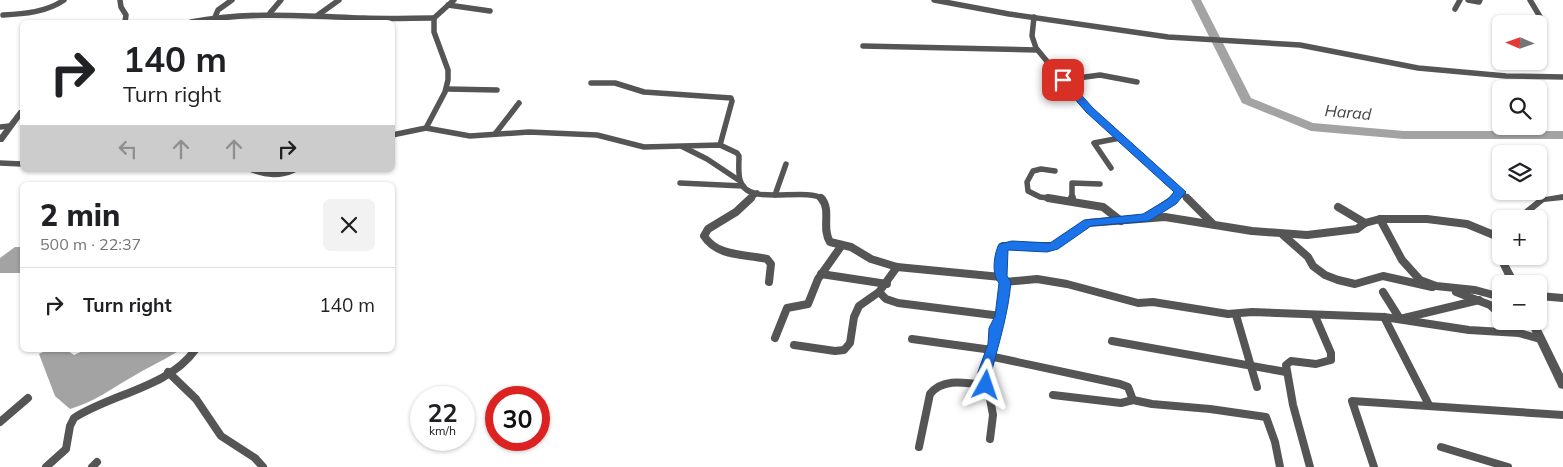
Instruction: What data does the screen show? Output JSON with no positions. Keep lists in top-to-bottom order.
{
  "water": ["Harad"],
  "north": "left",
  "page": {
    "map_buttons": ["+", "−"],
    "turn": ["140 m", "Turn right"],
    "heading": ["2 min", "500 m · 22:37"],
    "list": [
      {
        "name": "Turn right",
        "value": "140 m"
      }
    ],
    "speed": "22 km/h",
    "limit": "30"
  }
}
